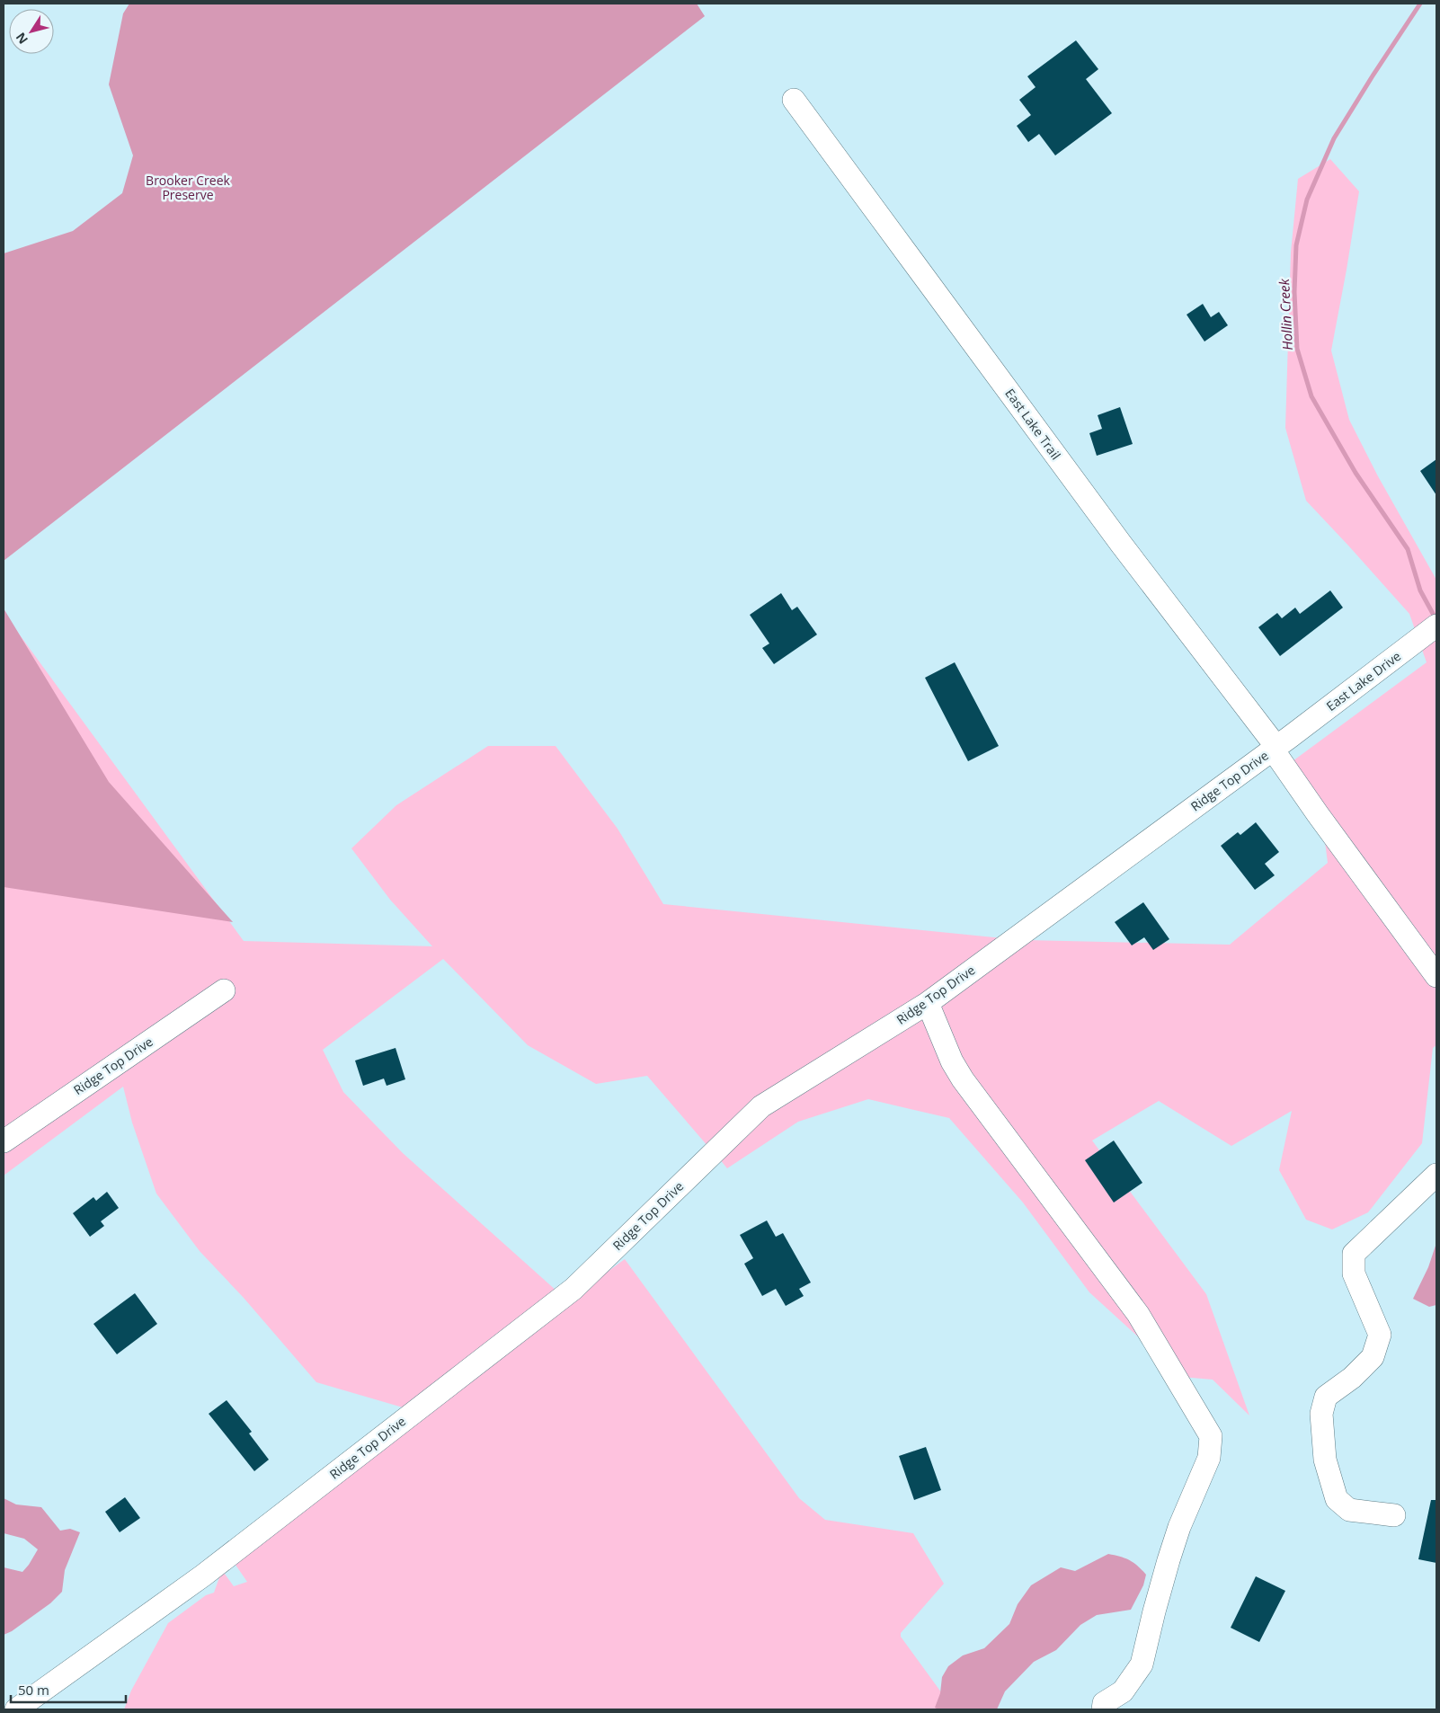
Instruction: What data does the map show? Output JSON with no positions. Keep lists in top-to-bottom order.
{
  "streets": {
    "street": ["East Lake Trail", "East Lake Drive", "Ridge Top Drive"]
  },
  "crossings": [
    ["East Lake Trail", "East Lake Drive"],
    ["East Lake Trail", "Ridge Top Drive"],
    ["East Lake Drive", "Ridge Top Drive"]
  ],
  "water": ["Hollin Creek"],
  "parks": ["Brooker Creek Preserve"],
  "scale_bar": "50 m",
  "north": "bottom left"
}
